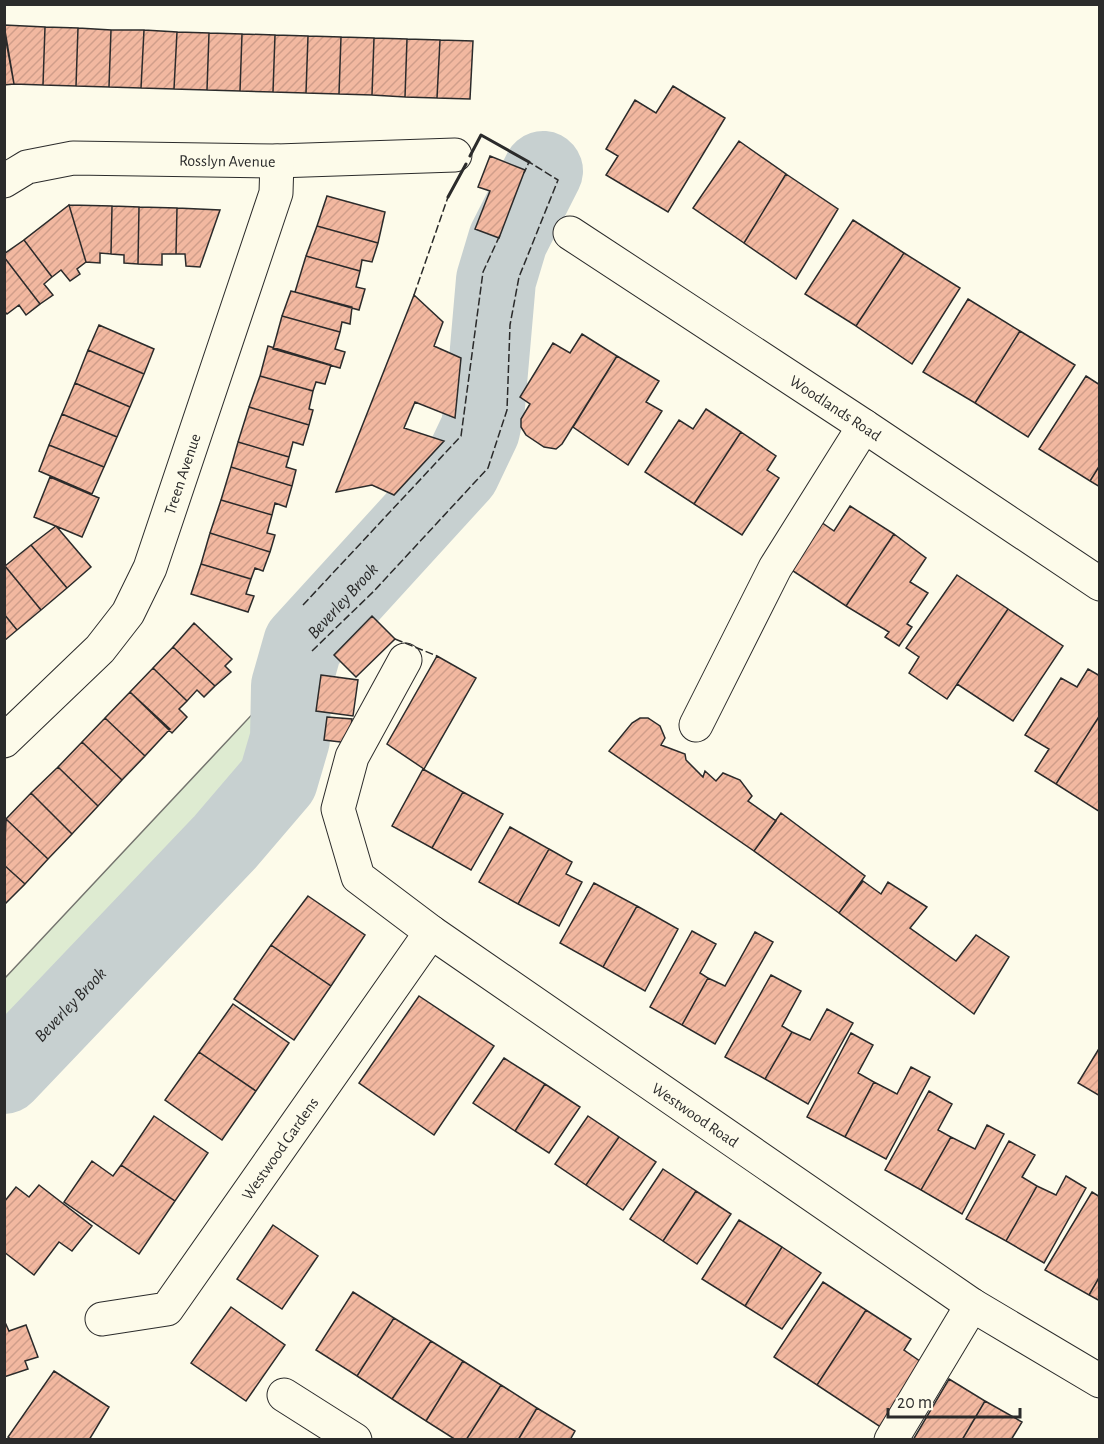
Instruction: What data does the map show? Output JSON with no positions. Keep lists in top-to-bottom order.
{
  "streets": {
    "street": [
      "Rosslyn Avenue",
      "Woodlands Road",
      "Treen Avenue",
      "Westwood Road",
      "Westwood Gardens"
    ]
  },
  "crossings": [
    ["Rosslyn Avenue", "Treen Avenue"],
    ["Westwood Road", "Westwood Gardens"]
  ],
  "water": ["Beverley Brook"],
  "scale_bar": "20 m"
}
